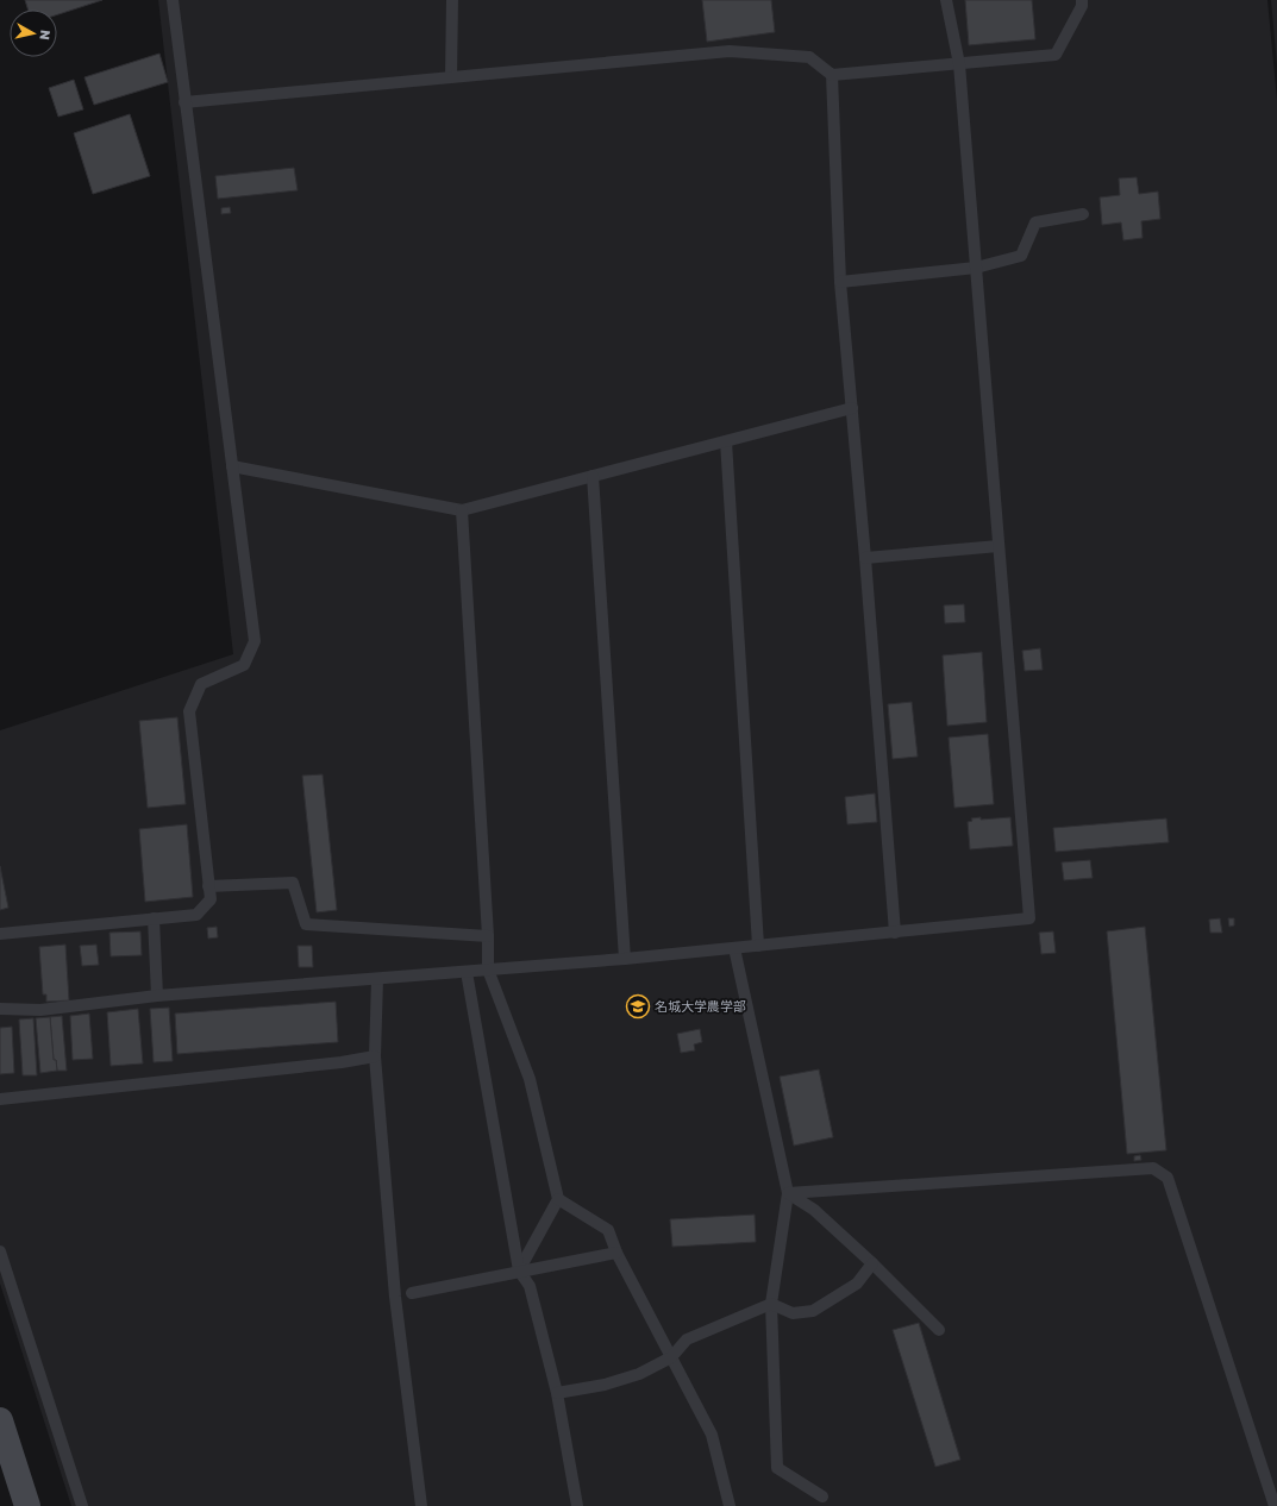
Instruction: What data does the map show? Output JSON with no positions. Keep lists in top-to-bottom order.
{
  "places": {
    "school or university": ["名城大学農学部"]
  },
  "north": "right"
}
